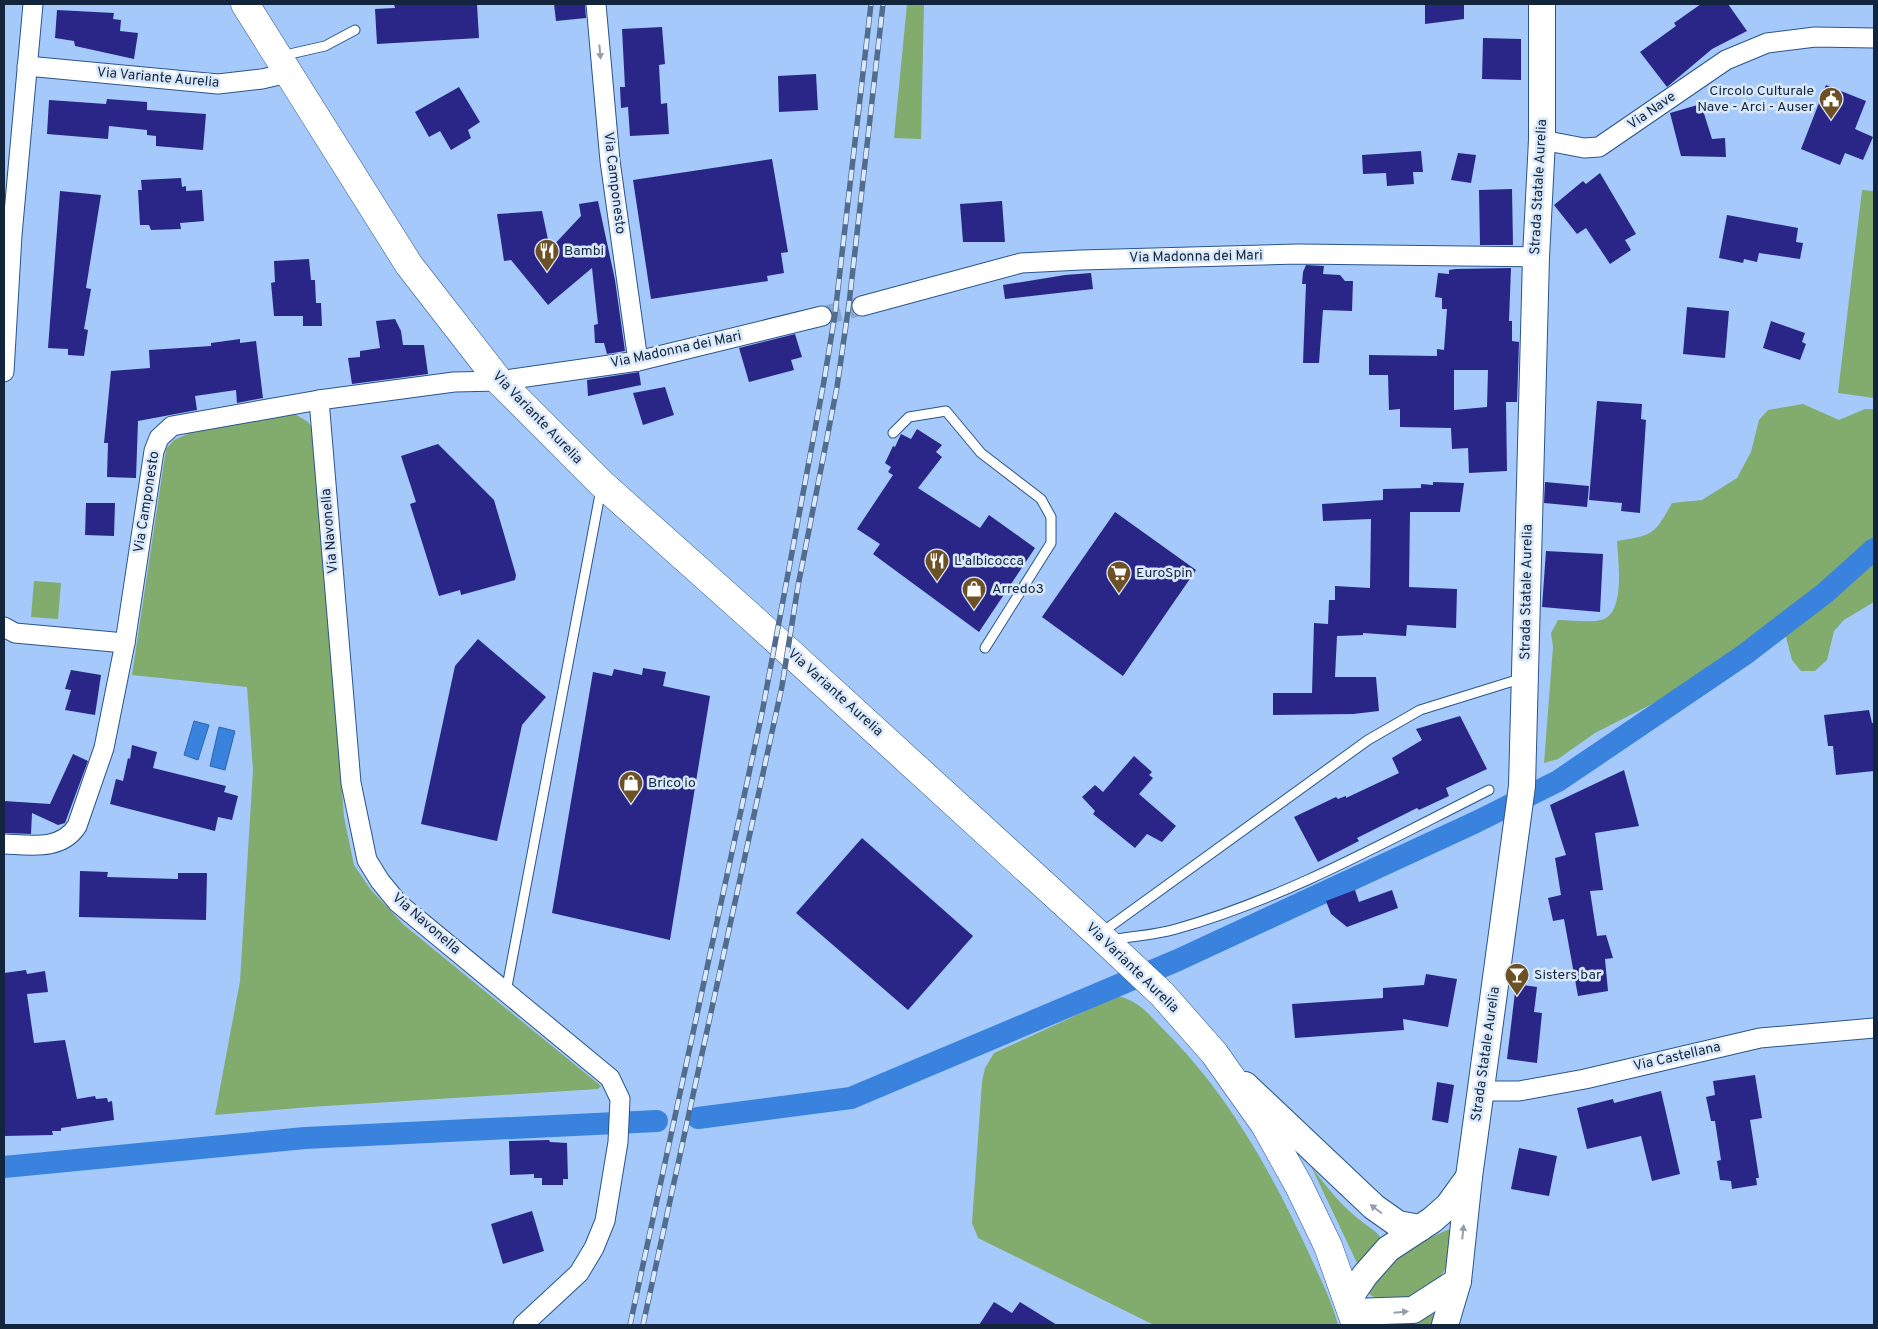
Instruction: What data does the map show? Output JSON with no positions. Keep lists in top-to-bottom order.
{
  "streets": {
    "main road": ["Via Variante Aurelia", "Strada Statale Aurelia"],
    "street": [
      "Via Nave",
      "Via Camponesto",
      "Via Madonna dei Mari",
      "Via Navonella",
      "Via Castellana"
    ]
  },
  "crossings": [
    ["Via Variante Aurelia", "Via Camponesto"],
    ["Via Variante Aurelia", "Strada Statale Aurelia"],
    ["Via Variante Aurelia", "Via Madonna dei Mari"],
    ["Via Nave", "Strada Statale Aurelia"],
    ["Via Camponesto", "Via Madonna dei Mari"],
    ["Via Camponesto", "Via Navonella"],
    ["Strada Statale Aurelia", "Via Madonna dei Mari"],
    ["Strada Statale Aurelia", "Via Castellana"]
  ],
  "places": {
    "public building": ["Circolo Culturale Nave - Arci - Auser"],
    "restaurant": ["Bambi", "L'albicocca"],
    "supermarket": ["EuroSpin"],
    "shop": ["Arredo3", "Brico io"],
    "bar": ["Sisters bar"]
  }
}
